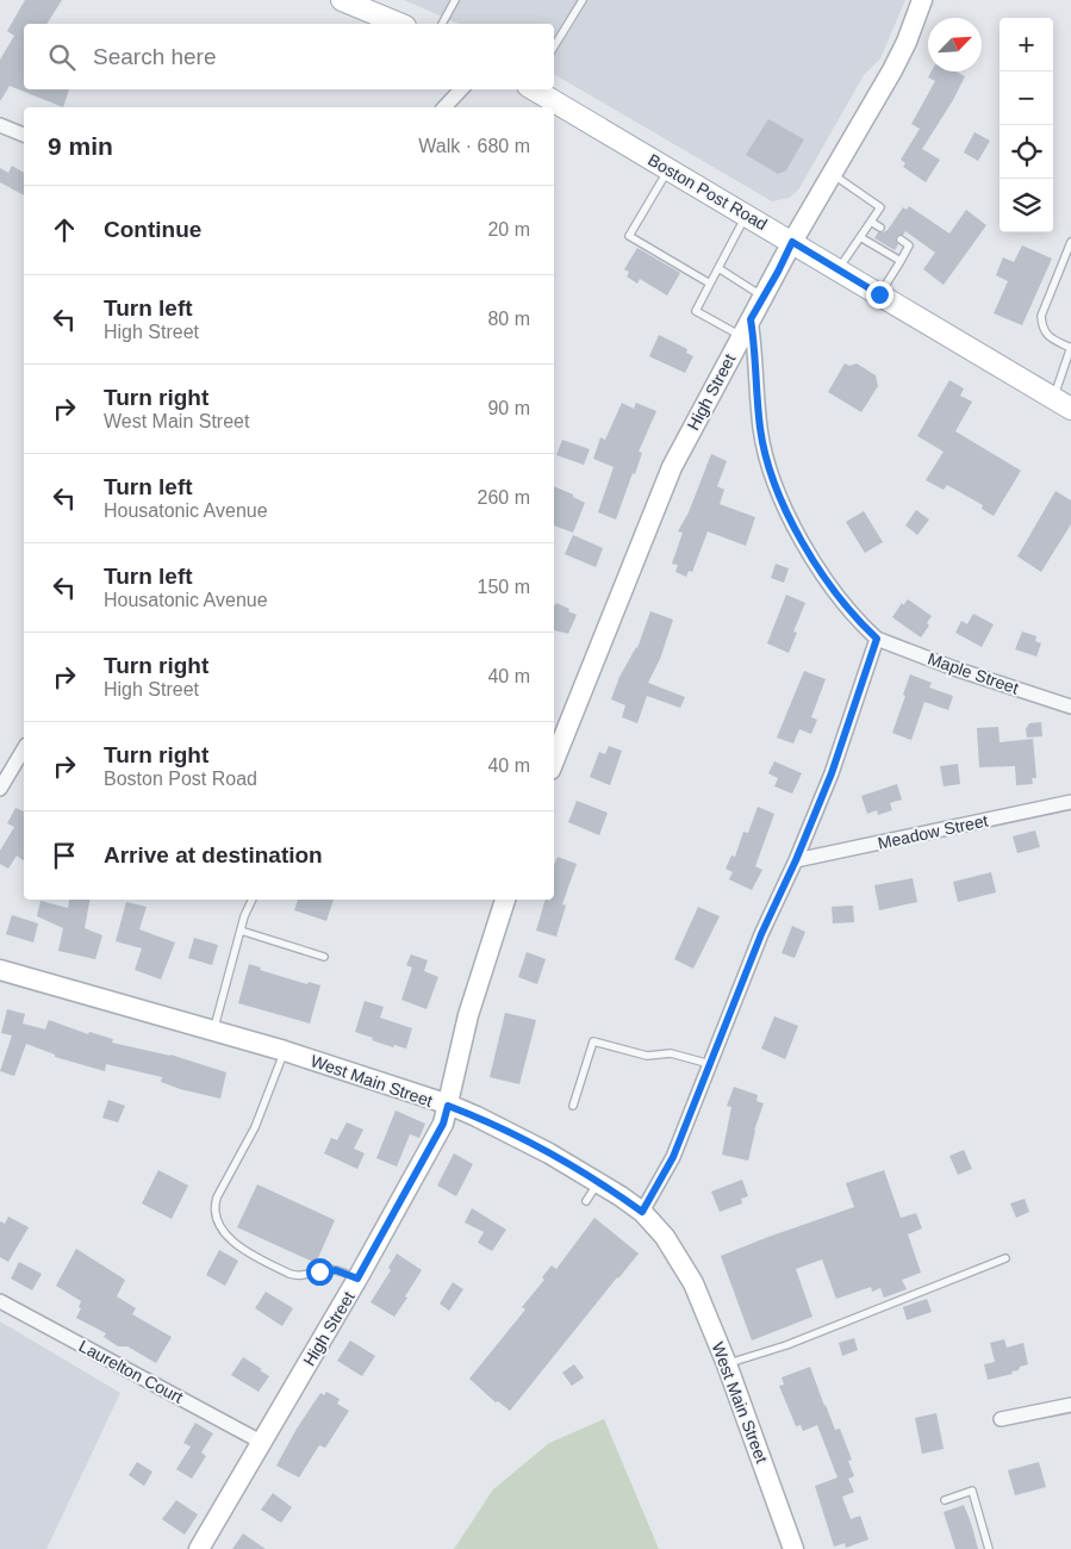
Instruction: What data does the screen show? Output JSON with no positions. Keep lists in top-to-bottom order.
{
  "streets": {
    "main road": ["Boston Post Road", "High Street", "West Main Street"],
    "street": ["Maple Street", "Meadow Street", "Laurelton Court"]
  },
  "crossings": [
    ["Boston Post Road", "High Street"],
    ["High Street", "West Main Street"],
    ["High Street", "Laurelton Court"]
  ],
  "north": "top right",
  "page": {
    "map_buttons": ["+", "−"],
    "search": "Search here",
    "heading": ["9 min", "Walk · 680 m"],
    "list": [
      ["Continue", "20 m"],
      ["Turn left", "High Street", "80 m"],
      ["Turn right", "West Main Street", "90 m"],
      ["Turn left", "Housatonic Avenue", "260 m"],
      ["Turn left", "Housatonic Avenue", "150 m"],
      ["Turn right", "High Street", "40 m"],
      ["Turn right", "Boston Post Road", "40 m"],
      "Arrive at destination"
    ]
  }
}
